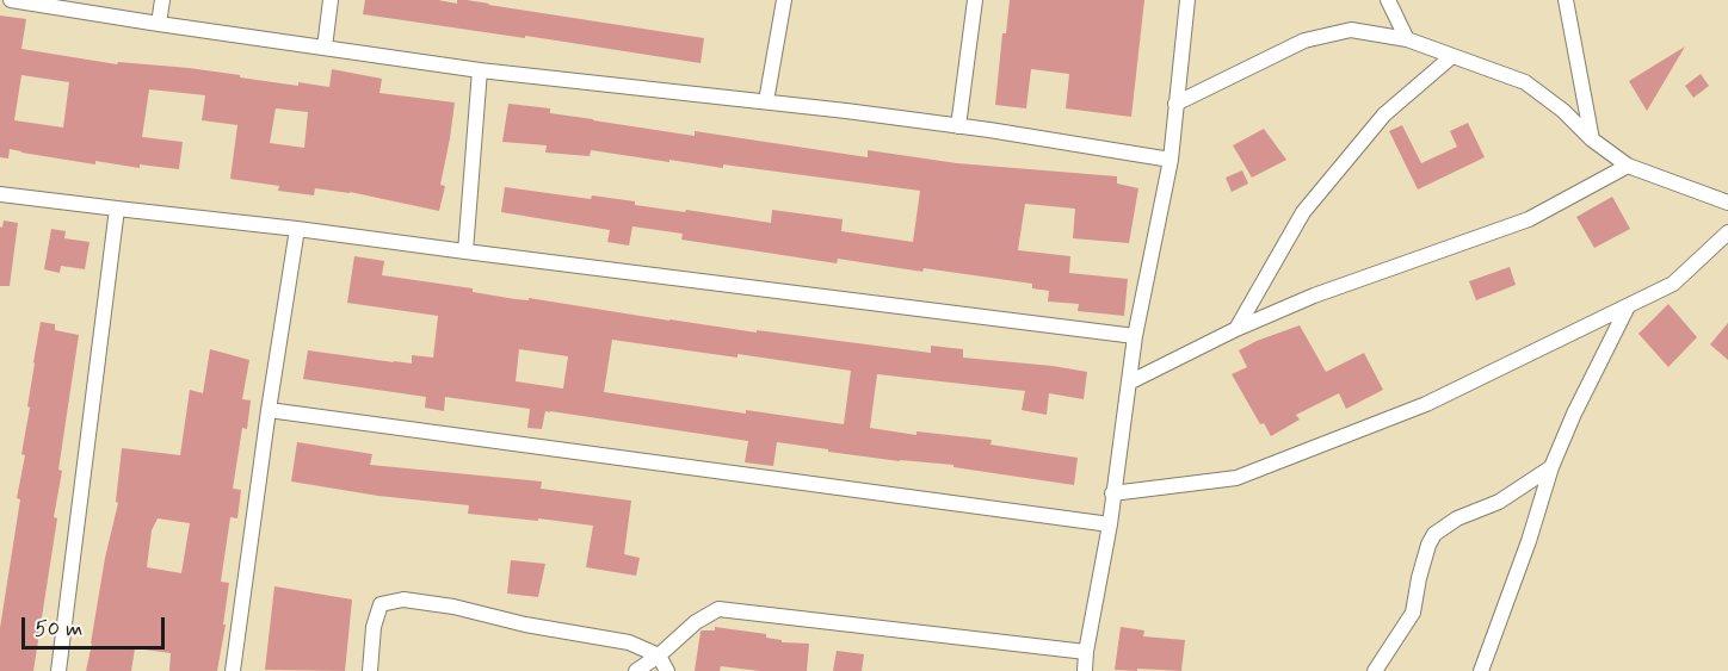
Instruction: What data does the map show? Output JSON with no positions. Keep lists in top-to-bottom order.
{
  "scale_bar": "50 m"
}
